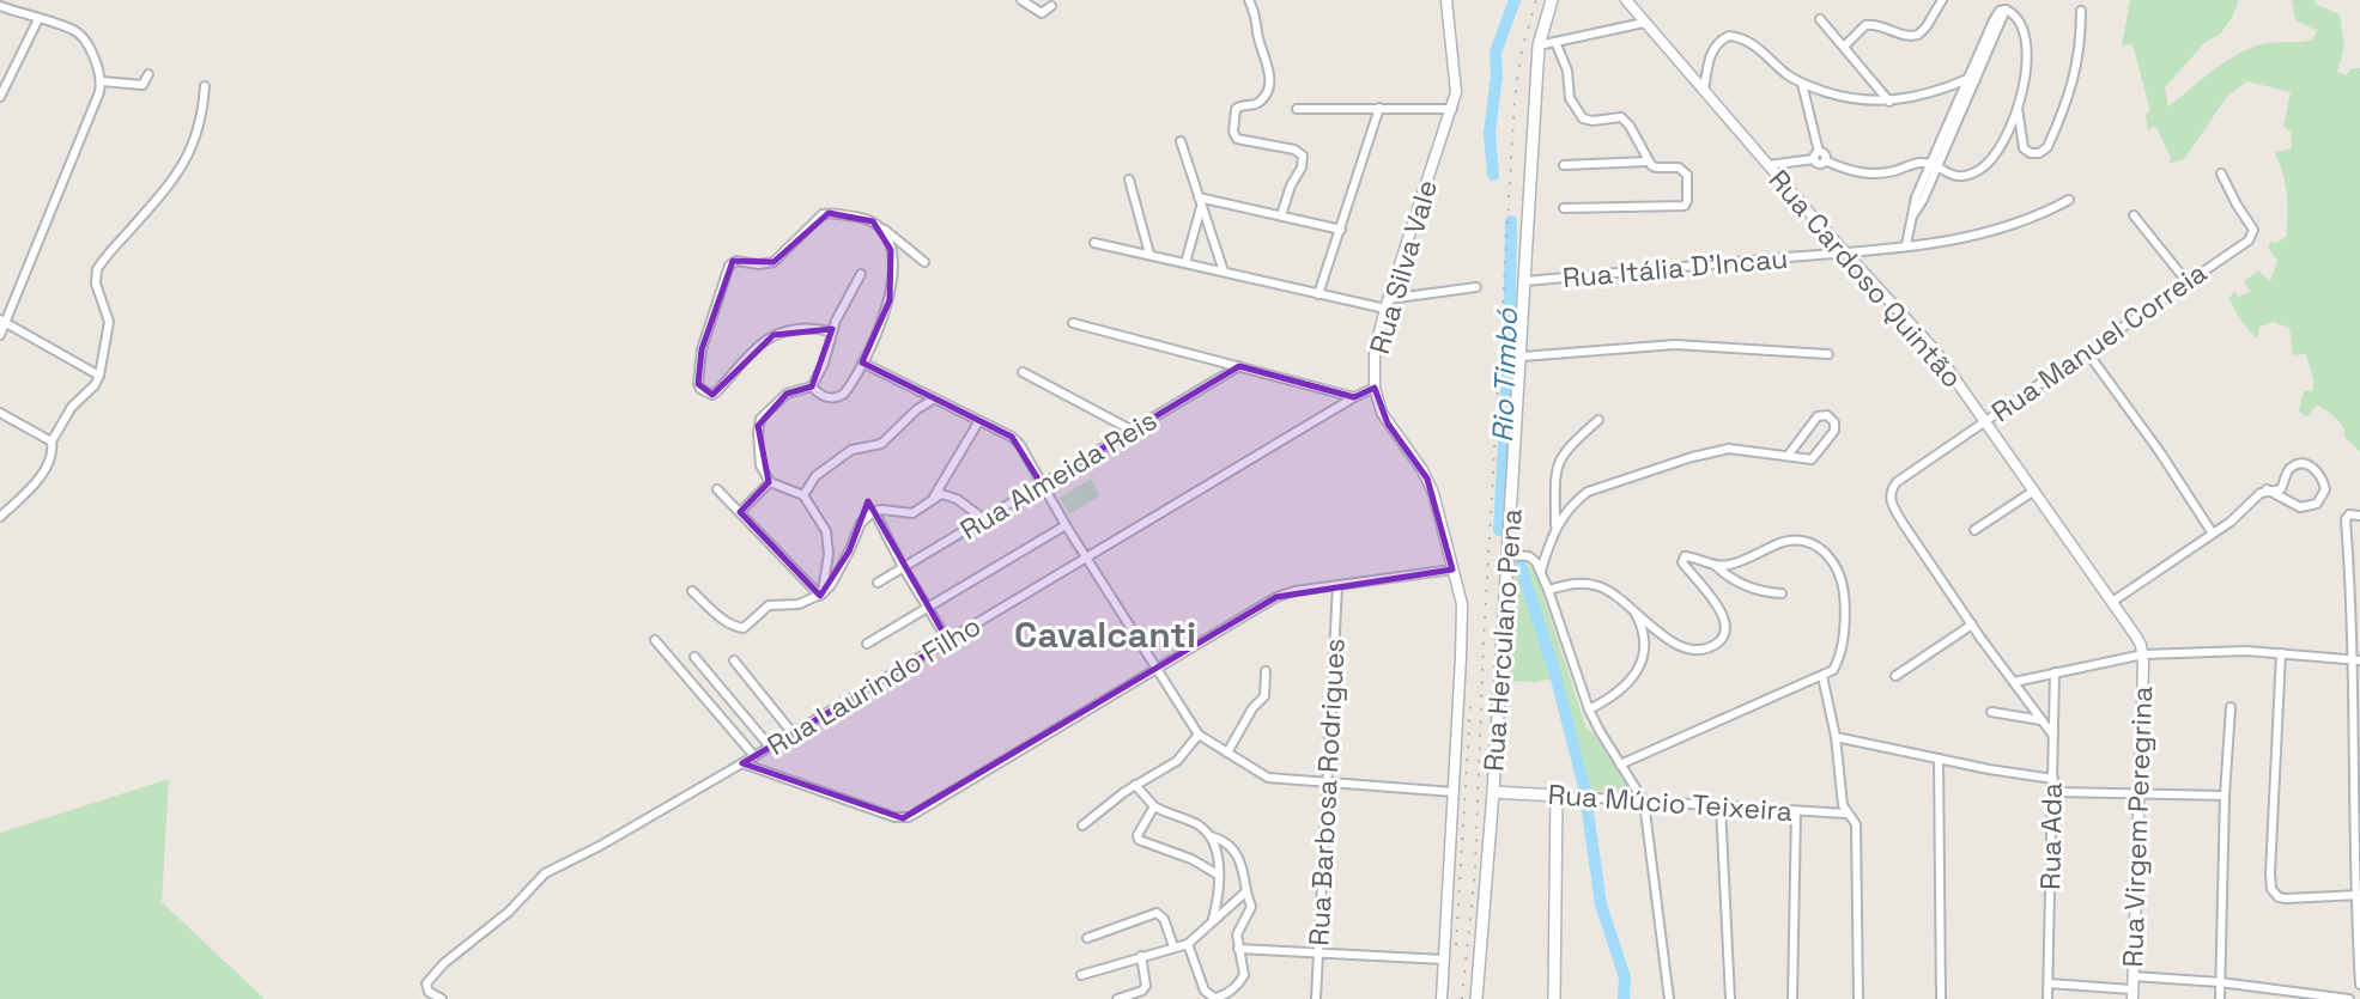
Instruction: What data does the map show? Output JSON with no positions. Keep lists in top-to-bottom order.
{
  "streets": {
    "main road": ["Rua Herculano Pena", "Rua Múcio Teixeira"],
    "street": [
      "Rua Silva Vale",
      "Rua Itália D'Incau",
      "Rua Cardoso Quintão",
      "Rua Manuel Correia",
      "Rua Almeida Reis",
      "Rua Laurindo Filho",
      "Rua Barbosa Rodrigues",
      "Rua Virgem Peregrina",
      "Rua Ada"
    ]
  },
  "crossings": [
    ["Rua Silva Vale", "Rua Laurindo Filho"],
    ["Rua Itália D'Incau", "Rua Cardoso Quintão"],
    ["Rua Itália D'Incau", "Rua Herculano Pena"],
    ["Rua Cardoso Quintão", "Rua Manuel Correia"],
    ["Rua Cardoso Quintão", "Rua Virgem Peregrina"],
    ["Rua Herculano Pena", "Rua Múcio Teixeira"]
  ],
  "districts": ["Cavalcanti"],
  "water": ["Rio Timbó"]
}
